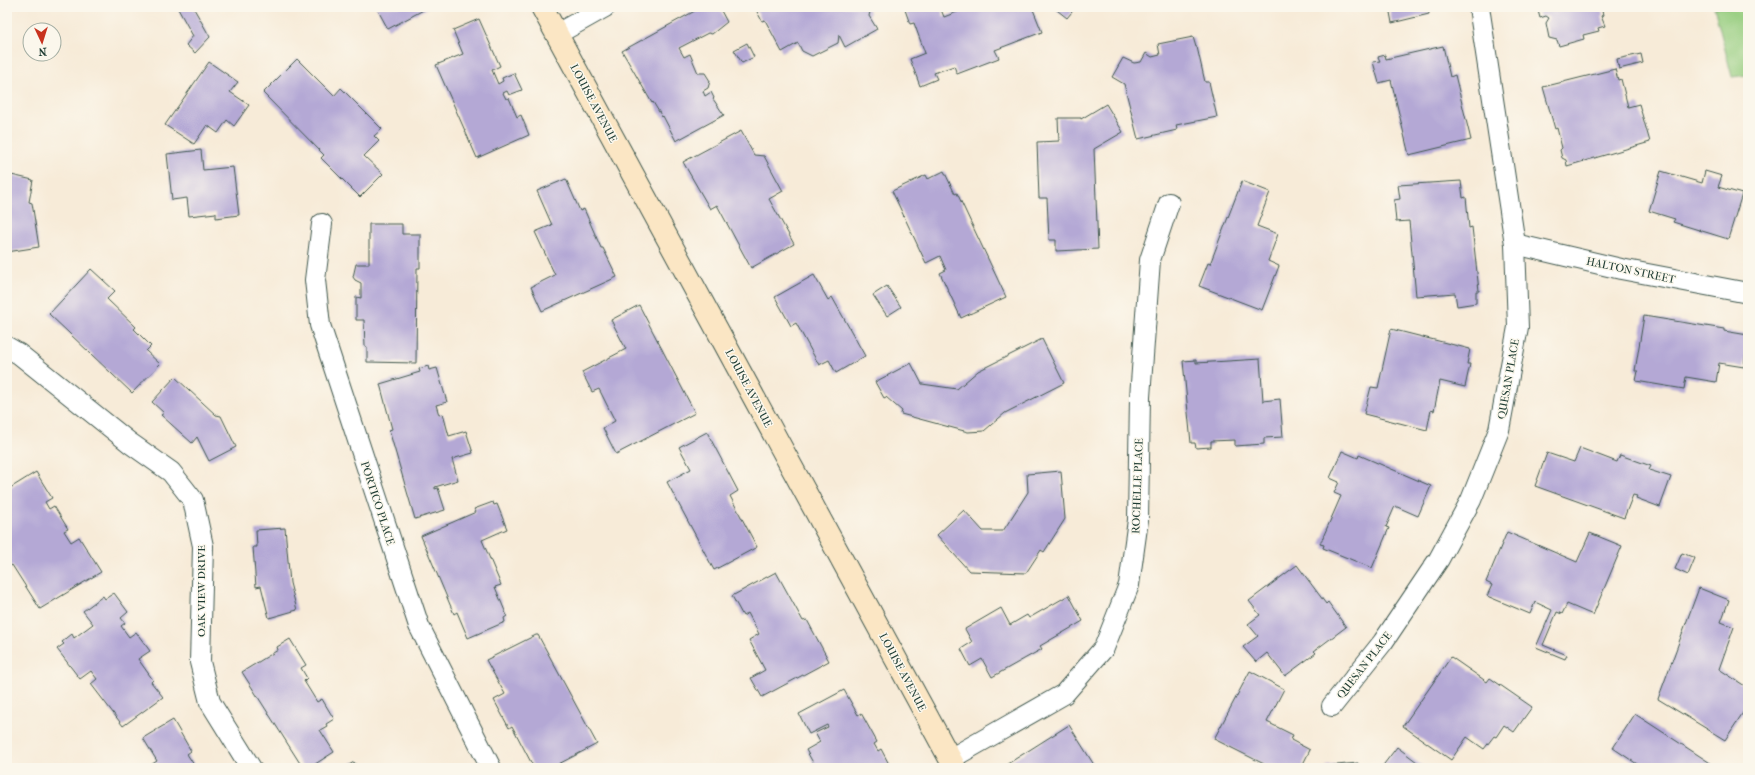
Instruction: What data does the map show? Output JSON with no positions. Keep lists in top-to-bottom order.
{
  "streets": {
    "street": [
      "LOUISE AVENUE",
      "HALTON STREET",
      "QUESAN PLACE",
      "ROCHELLE PLACE",
      "PORTICO PLACE",
      "OAK VIEW DRIVE"
    ]
  },
  "crossings": [
    ["LOUISE AVENUE", "ROCHELLE PLACE"],
    ["HALTON STREET", "QUESAN PLACE"]
  ],
  "north": "bottom"
}
